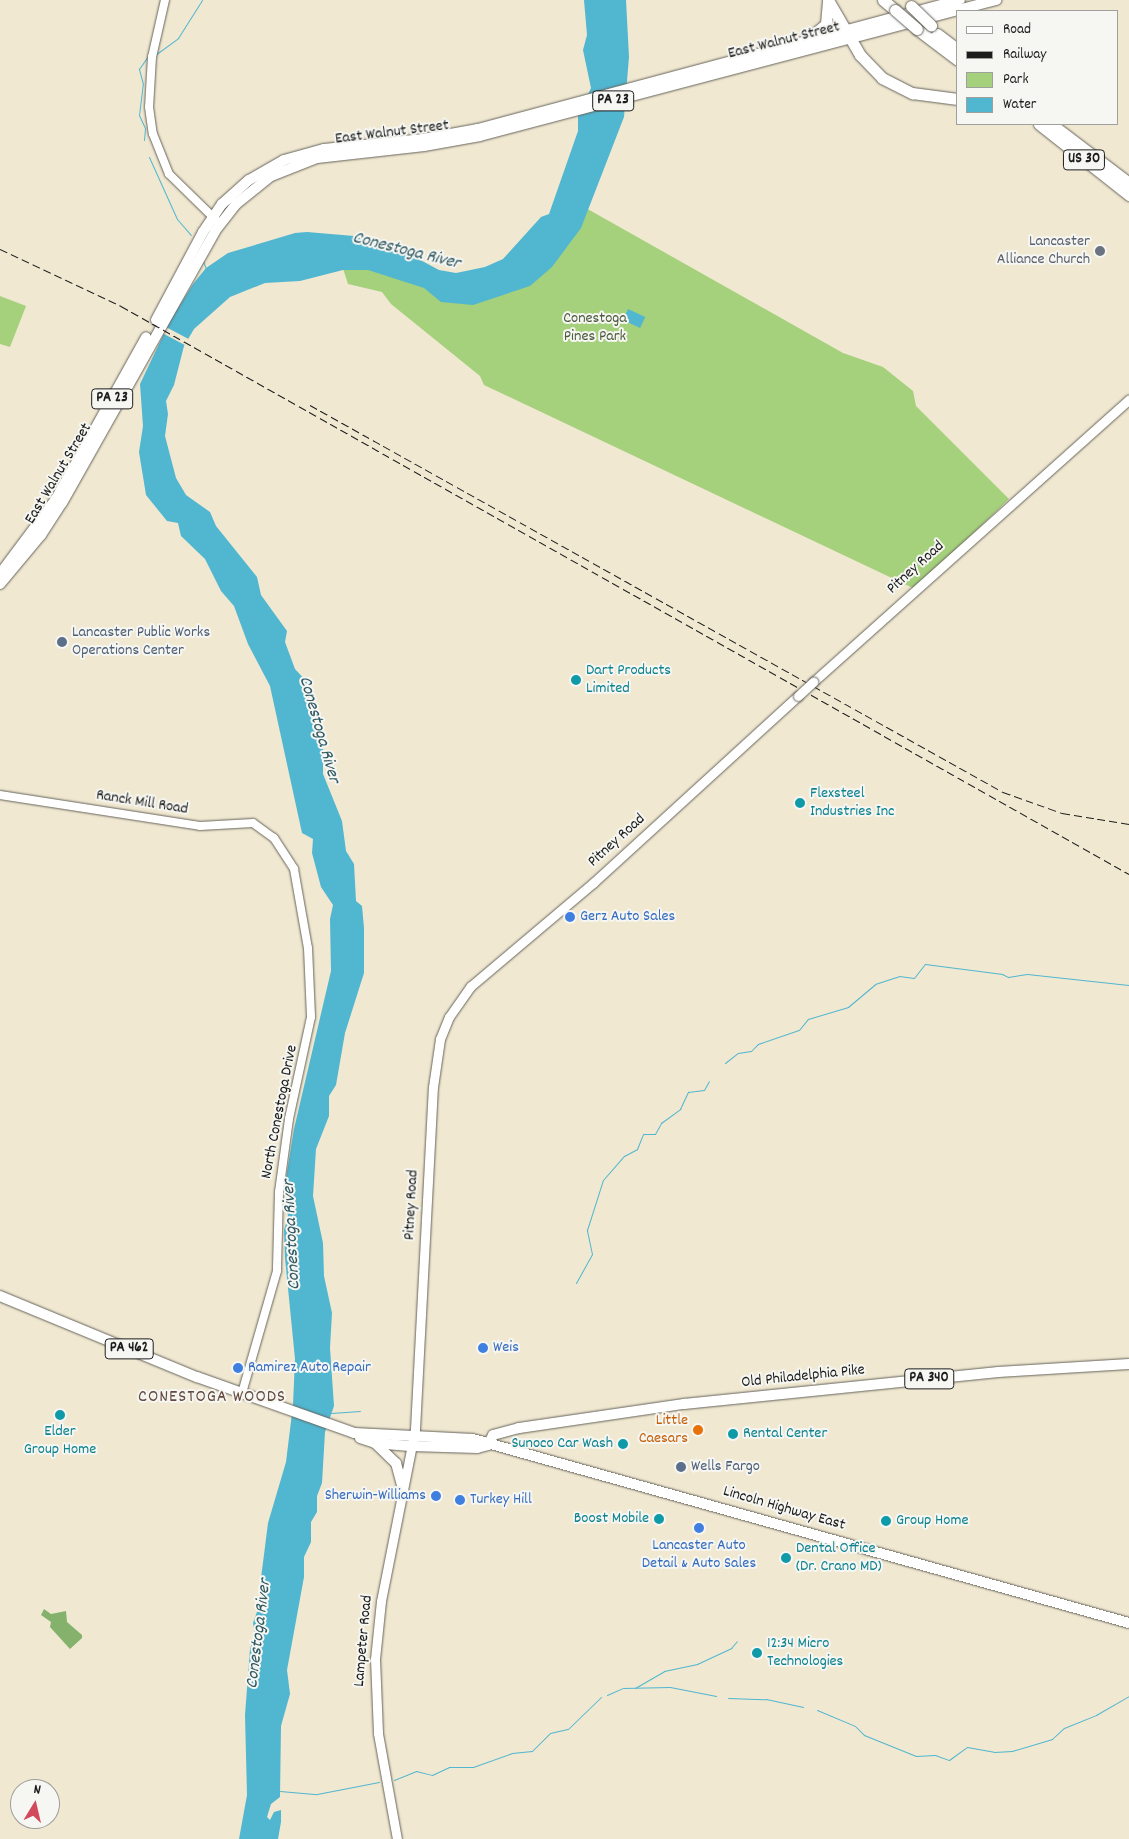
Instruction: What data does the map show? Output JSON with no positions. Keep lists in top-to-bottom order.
{
  "streets": {
    "highway": ["PA 23", "US 30"],
    "main road": [
      "East Walnut Street",
      "Pitney Road",
      "PA 462",
      "Old Philadelphia Pike",
      "PA 340",
      "Lincoln Highway East",
      "Lampeter Road"
    ],
    "street": ["Ranck Mill Road", "North Conestoga Drive"]
  },
  "crossings": [
    ["East Walnut Street", "PA 23"],
    ["Pitney Road", "Lincoln Highway East"],
    ["Pitney Road", "Lampeter Road"],
    ["Ranck Mill Road", "North Conestoga Drive"],
    ["North Conestoga Drive", "PA 462"],
    ["PA 462", "Lincoln Highway East"],
    ["Old Philadelphia Pike", "Lincoln Highway East"],
    ["Lincoln Highway East", "Lampeter Road"]
  ],
  "districts": ["CONESTOGA WOODS"],
  "water": ["Conestoga River"],
  "parks": ["Conestoga Pines Park"],
  "places": [
    "Lancaster Alliance Church",
    "Lancaster Public Works Operations Center",
    "Dart Products Limited",
    "Flexsteel Industries Inc",
    "Gerz Auto Sales",
    "Weis",
    "Ramirez Auto Repair",
    "Elder Group Home",
    "Little Caesars",
    "Rental Center",
    "Sunoco Car Wash",
    "Wells Fargo",
    "Sherwin-Williams",
    "Turkey Hill",
    "Boost Mobile",
    "Group Home",
    "Lancaster Auto Detail & Auto Sales",
    "Dental Office (Dr. Crano MD)",
    "12:34 Micro Technologies"
  ],
  "legend": [
    "Road",
    "Railway",
    "Park",
    "Water"
  ],
  "north": "top"
}
